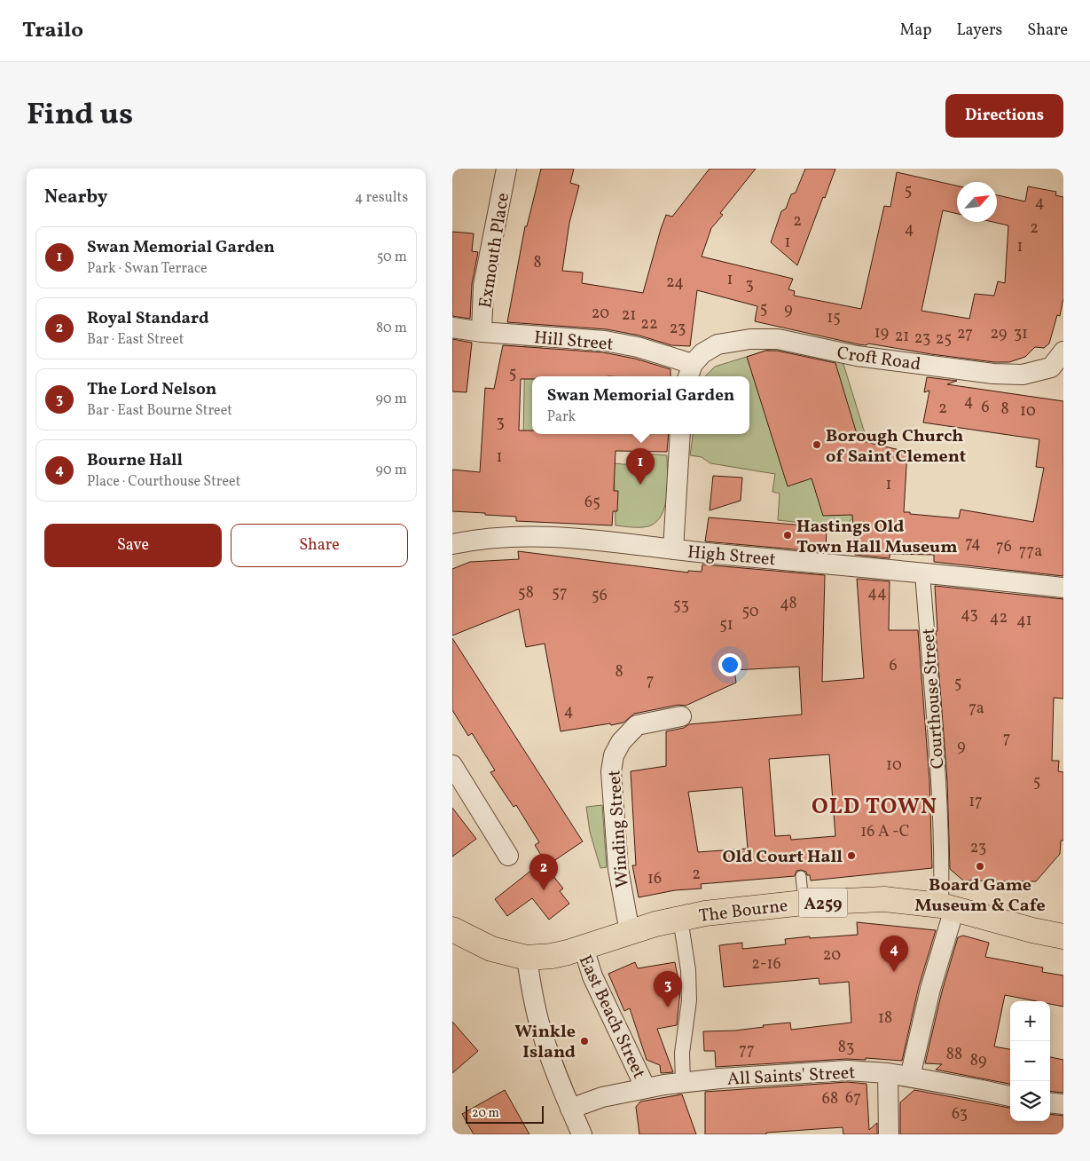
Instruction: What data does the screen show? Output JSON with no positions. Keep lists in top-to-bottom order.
{
  "streets": {
    "highway": ["A259", "The Bourne", "East Beach Street"],
    "street": [
      "Exmouth Place",
      "Hill Street",
      "Croft Road",
      "High Street",
      "Courthouse Street",
      "Winding Street",
      "All Saints' Street"
    ]
  },
  "crossings": [
    ["Exmouth Place", "Hill Street"],
    ["Hill Street", "Croft Road"],
    ["High Street", "Courthouse Street"],
    ["Courthouse Street", "The Bourne"],
    ["Courthouse Street", "All Saints' Street"],
    ["Winding Street", "The Bourne"],
    ["The Bourne", "East Beach Street"],
    ["East Beach Street", "All Saints' Street"]
  ],
  "districts": ["OLD TOWN"],
  "places": [
    "Borough Church of Saint Clement",
    "Hastings Old Town Hall Museum",
    "Old Court Hall",
    "Board Game Museum & Cafe",
    "Winkle Island"
  ],
  "house_numbers": [
    "5",
    "4",
    "2",
    "2",
    "4",
    "1",
    "1",
    "8",
    "1",
    "24",
    "3",
    "5",
    "9",
    "20",
    "21",
    "15",
    "22",
    "23",
    "19",
    "27",
    "29",
    "31",
    "21",
    "23",
    "25",
    "5",
    "4",
    "6",
    "2",
    "8",
    "10",
    "3",
    "1",
    "1",
    "65",
    "74",
    "76",
    "77a",
    "58",
    "57",
    "44",
    "56",
    "48",
    "53",
    "50",
    "43",
    "42",
    "41",
    "51",
    "6",
    "8",
    "7",
    "5",
    "7a",
    "4",
    "7",
    "9",
    "10",
    "5",
    "17",
    "16 A -C",
    "23",
    "2",
    "16",
    "20",
    "2-16",
    "18",
    "83",
    "77",
    "88",
    "89",
    "67",
    "68",
    "63"
  ],
  "scale_bar": "20 m",
  "north": "top right",
  "page": {
    "header": "Trailo",
    "nav": ["Map", "Layers", "Share"],
    "title": "Find us",
    "buttons": [
      "Directions",
      ["Save", "Share"]
    ],
    "heading": ["Nearby", "4 results"],
    "list": [
      {
        "mark": "1",
        "name": "Swan Memorial Garden",
        "note": "Park · Swan Terrace",
        "value": "50 m"
      },
      {
        "mark": "2",
        "name": "Royal Standard",
        "note": "Bar · East Street",
        "value": "80 m"
      },
      {
        "mark": "3",
        "name": "The Lord Nelson",
        "note": "Bar · East Bourne Street",
        "value": "90 m"
      },
      {
        "mark": "4",
        "name": "Bourne Hall",
        "note": "Place · Courthouse Street",
        "value": "90 m"
      }
    ],
    "popup": ["Swan Memorial Garden", "Park"],
    "pins": [
      "1",
      "2",
      "4",
      "3"
    ],
    "map_buttons": ["+", "−"],
    "scale": "20 m"
  }
}
